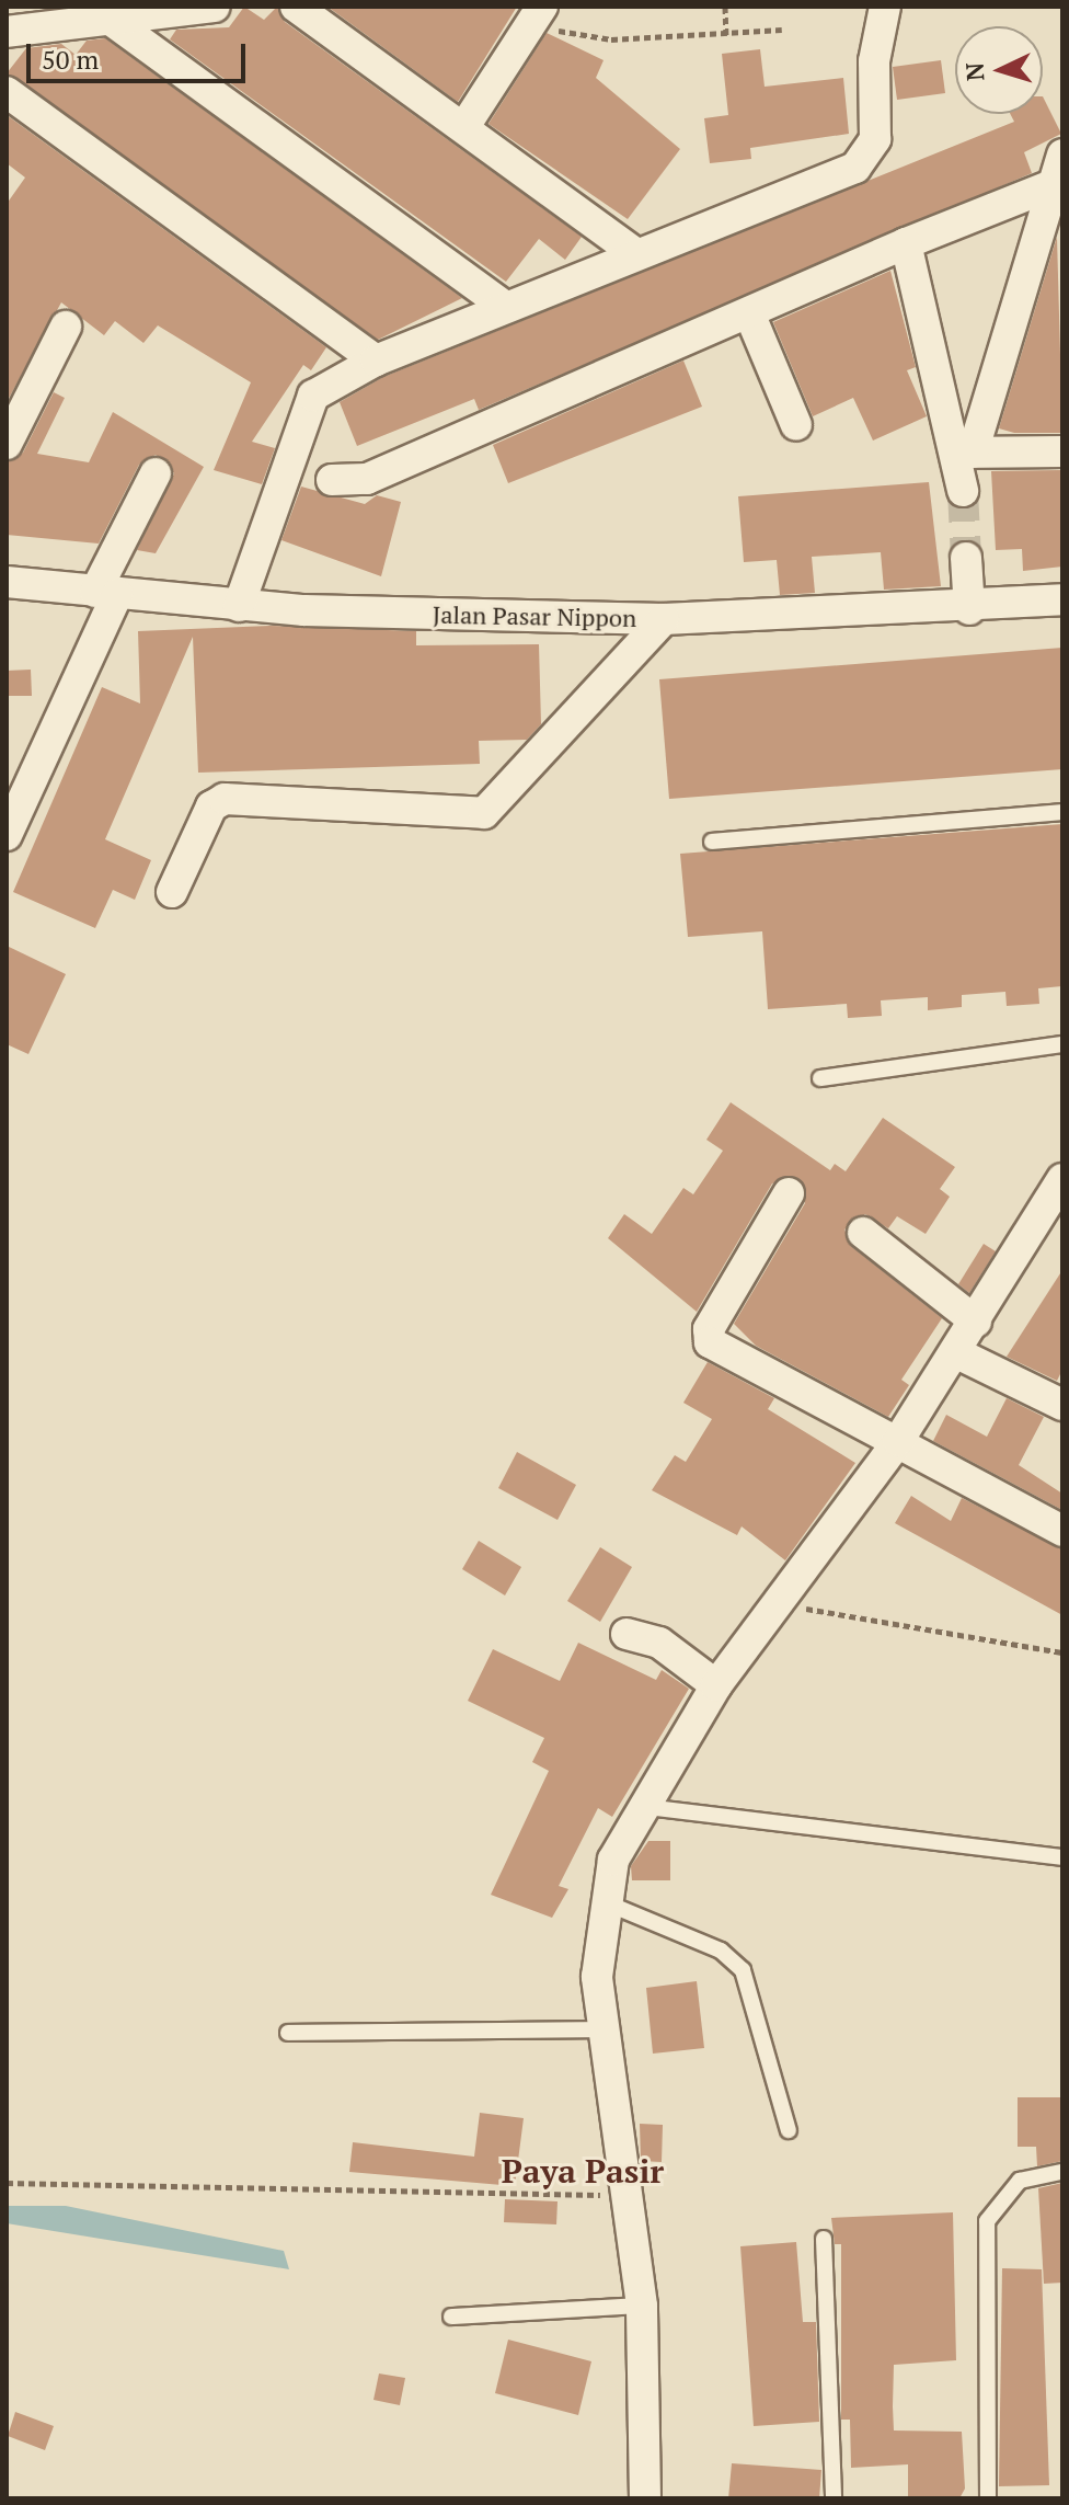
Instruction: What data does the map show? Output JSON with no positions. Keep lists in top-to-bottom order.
{
  "streets": {
    "street": ["Jalan Pasar Nippon"]
  },
  "districts": ["Paya Pasir"],
  "scale_bar": "50 m",
  "north": "left"
}
